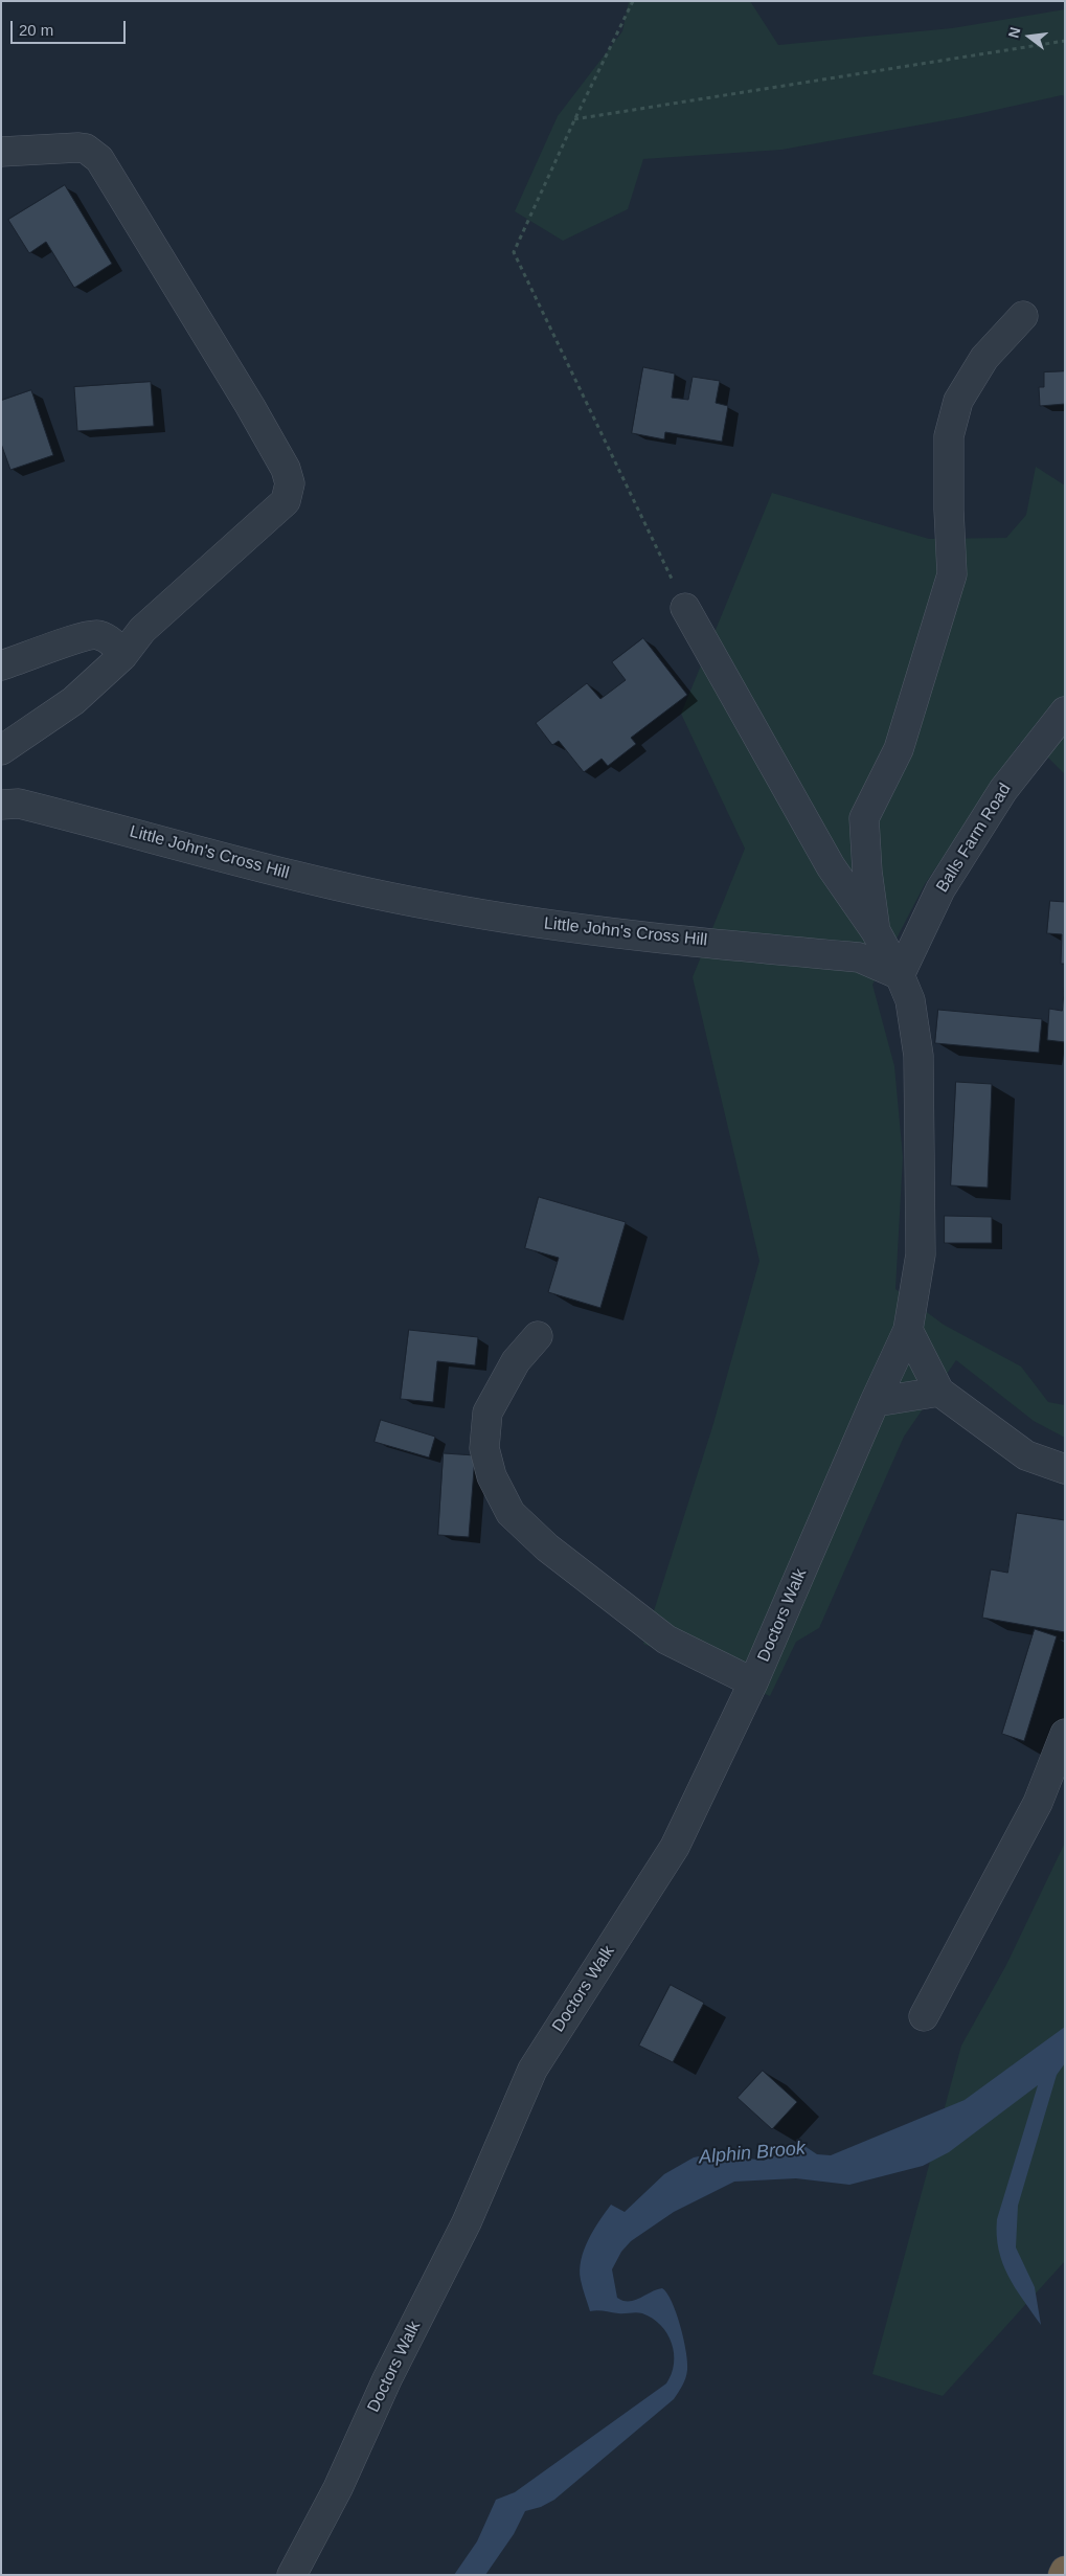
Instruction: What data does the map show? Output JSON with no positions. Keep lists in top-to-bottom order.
{
  "streets": {
    "street": ["Balls Farm Road", "Little John's Cross Hill", "Doctors Walk"]
  },
  "crossings": [
    ["Balls Farm Road", "Little John's Cross Hill"]
  ],
  "water": ["Alphin Brook"],
  "scale_bar": "20 m",
  "north": "left"
}
